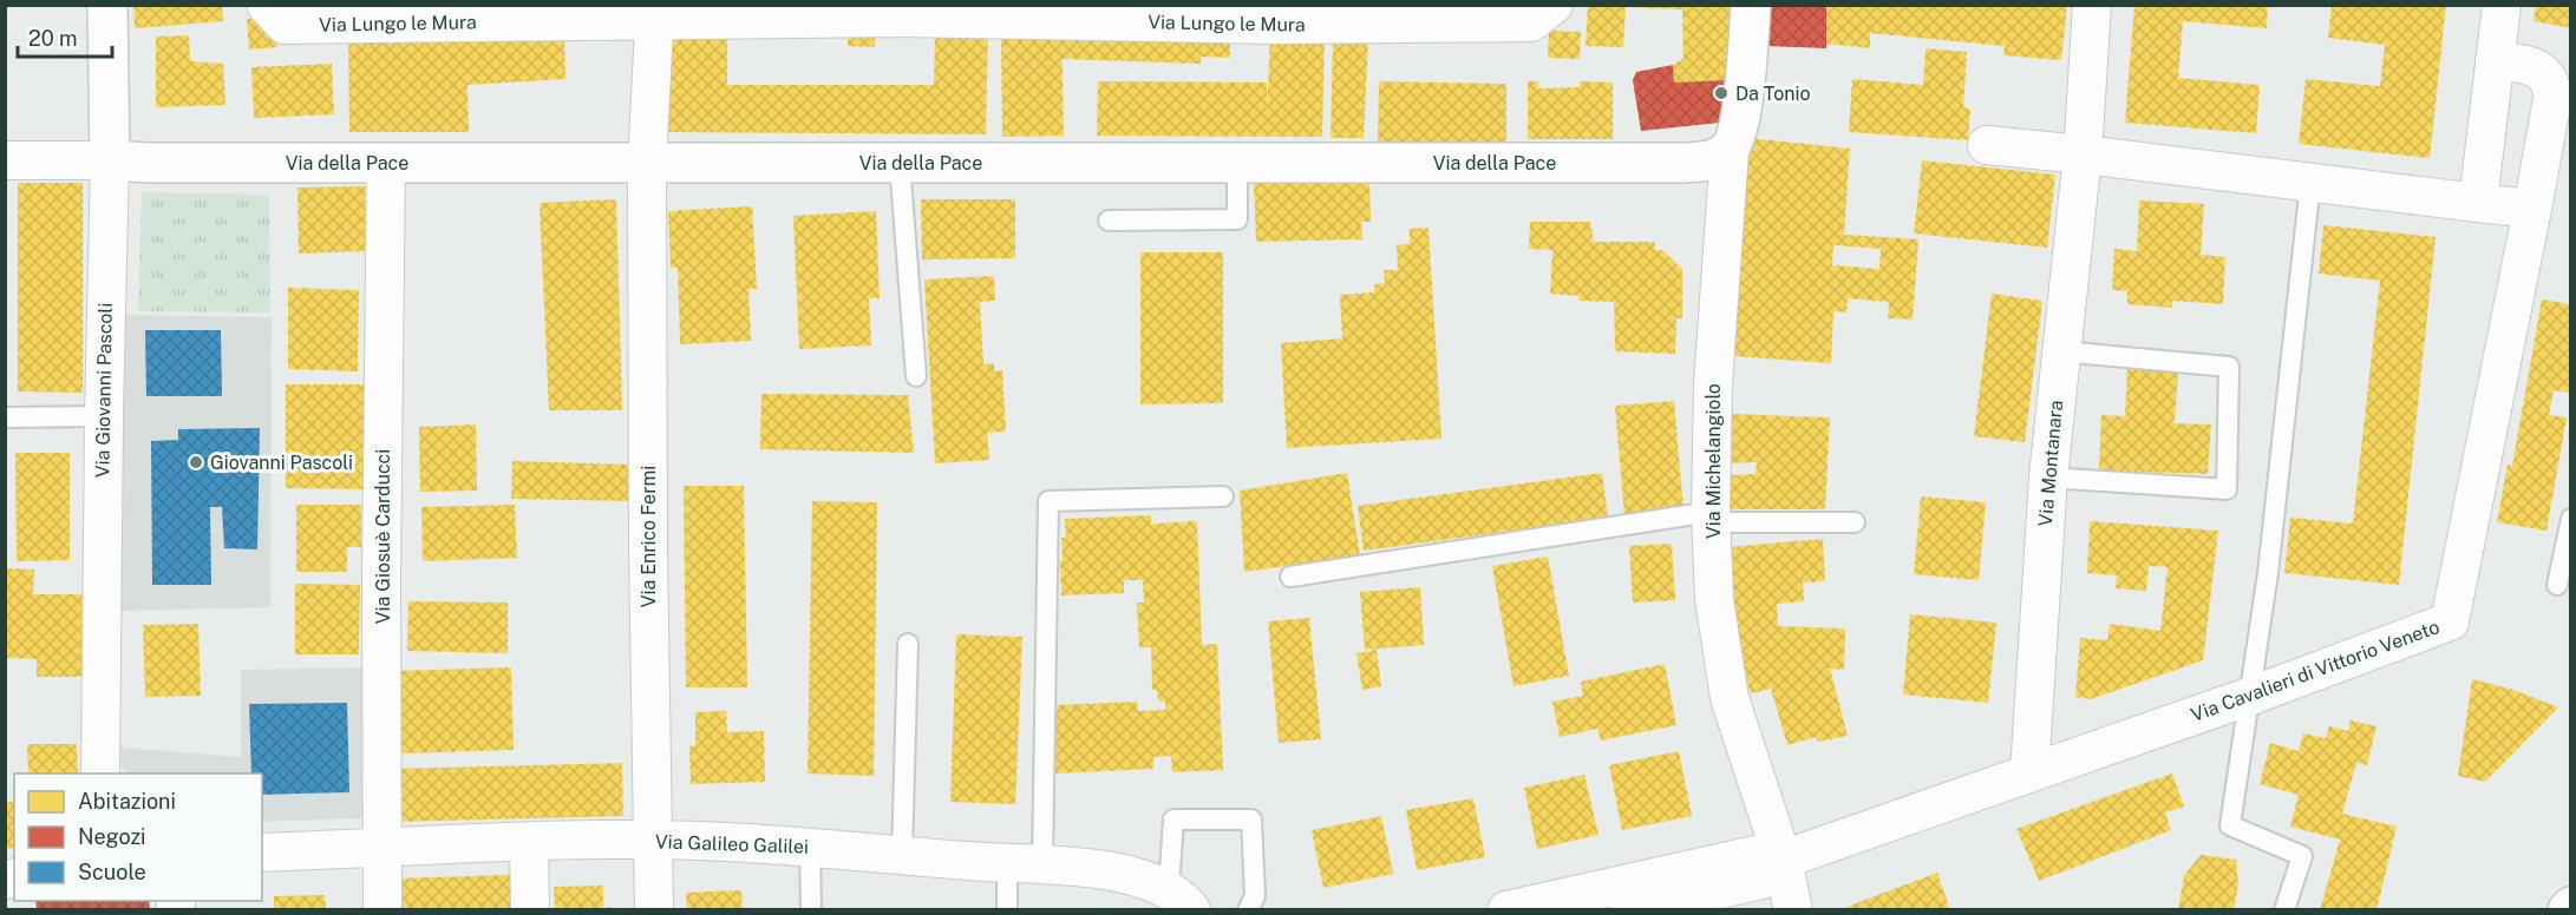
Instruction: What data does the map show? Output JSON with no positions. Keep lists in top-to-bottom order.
{
  "streets": {
    "main road": ["Via della Pace", "Via Giovanni Pascoli", "Via Michelangiolo"],
    "street": [
      "Via Lungo le Mura",
      "Via Montanara",
      "Via Giosuè Carducci",
      "Via Enrico Fermi",
      "Via Cavalieri di Vittorio Veneto",
      "Via Galileo Galilei"
    ]
  },
  "crossings": [
    ["Via Lungo le Mura", "Via Enrico Fermi"],
    ["Via della Pace", "Via Giovanni Pascoli"],
    ["Via della Pace", "Via Michelangiolo"],
    ["Via della Pace", "Via Giosuè Carducci"],
    ["Via della Pace", "Via Enrico Fermi"],
    ["Via Michelangiolo", "Via Cavalieri di Vittorio Veneto"],
    ["Via Montanara", "Via Cavalieri di Vittorio Veneto"],
    ["Via Giosuè Carducci", "Via Galileo Galilei"],
    ["Via Enrico Fermi", "Via Galileo Galilei"]
  ],
  "places": ["Da Tonio", "Giovanni Pascoli"],
  "legend": ["Abitazioni", "Negozi", "Scuole"],
  "scale_bar": "20 m"
}
